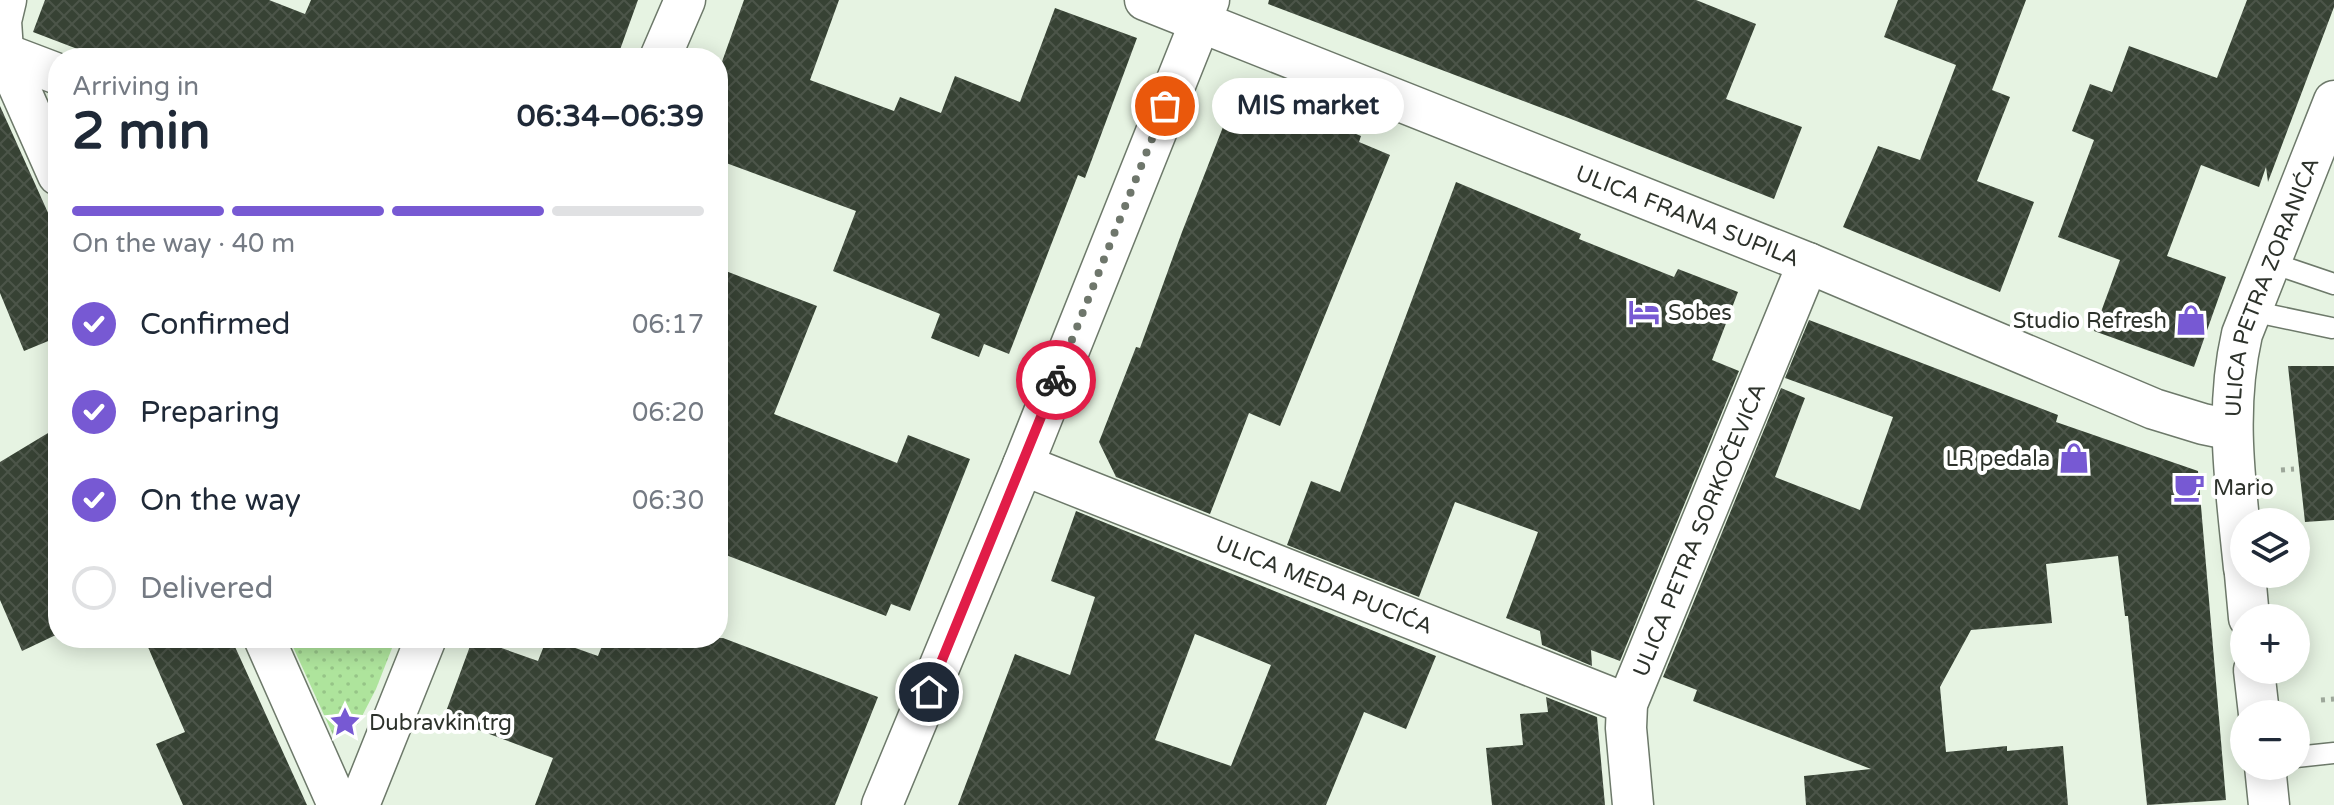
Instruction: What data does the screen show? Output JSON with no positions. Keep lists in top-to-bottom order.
{
  "streets": {
    "street": [
      "ULICA FRANA SUPILA",
      "ULICA PETRA ZORANIĆA",
      "ULICA PETRA SORKOČEVIĆA",
      "ULICA MEDA PUCIĆA"
    ]
  },
  "crossings": [
    ["ULICA FRANA SUPILA", "ULICA PETRA ZORANIĆA"],
    ["ULICA FRANA SUPILA", "ULICA PETRA SORKOČEVIĆA"],
    ["ULICA PETRA SORKOČEVIĆA", "ULICA MEDA PUCIĆA"]
  ],
  "places": {
    "other": ["MIS market"],
    "hotel": ["Sobes"],
    "shop": ["Studio Refresh", "LR pedala"],
    "cafe": ["Mario"],
    "place": ["Dubravkin trg"]
  },
  "page": {
    "heading": ["2 min", "Arriving in", "06:34–06:39"],
    "bubble": "MIS market",
    "bar": "On the way · 40 m",
    "list": [
      ["Confirmed", "06:17"],
      ["Preparing", "06:20"],
      ["On the way", "06:30"],
      "Delivered"
    ],
    "map_buttons": ["+", "−"]
  }
}
